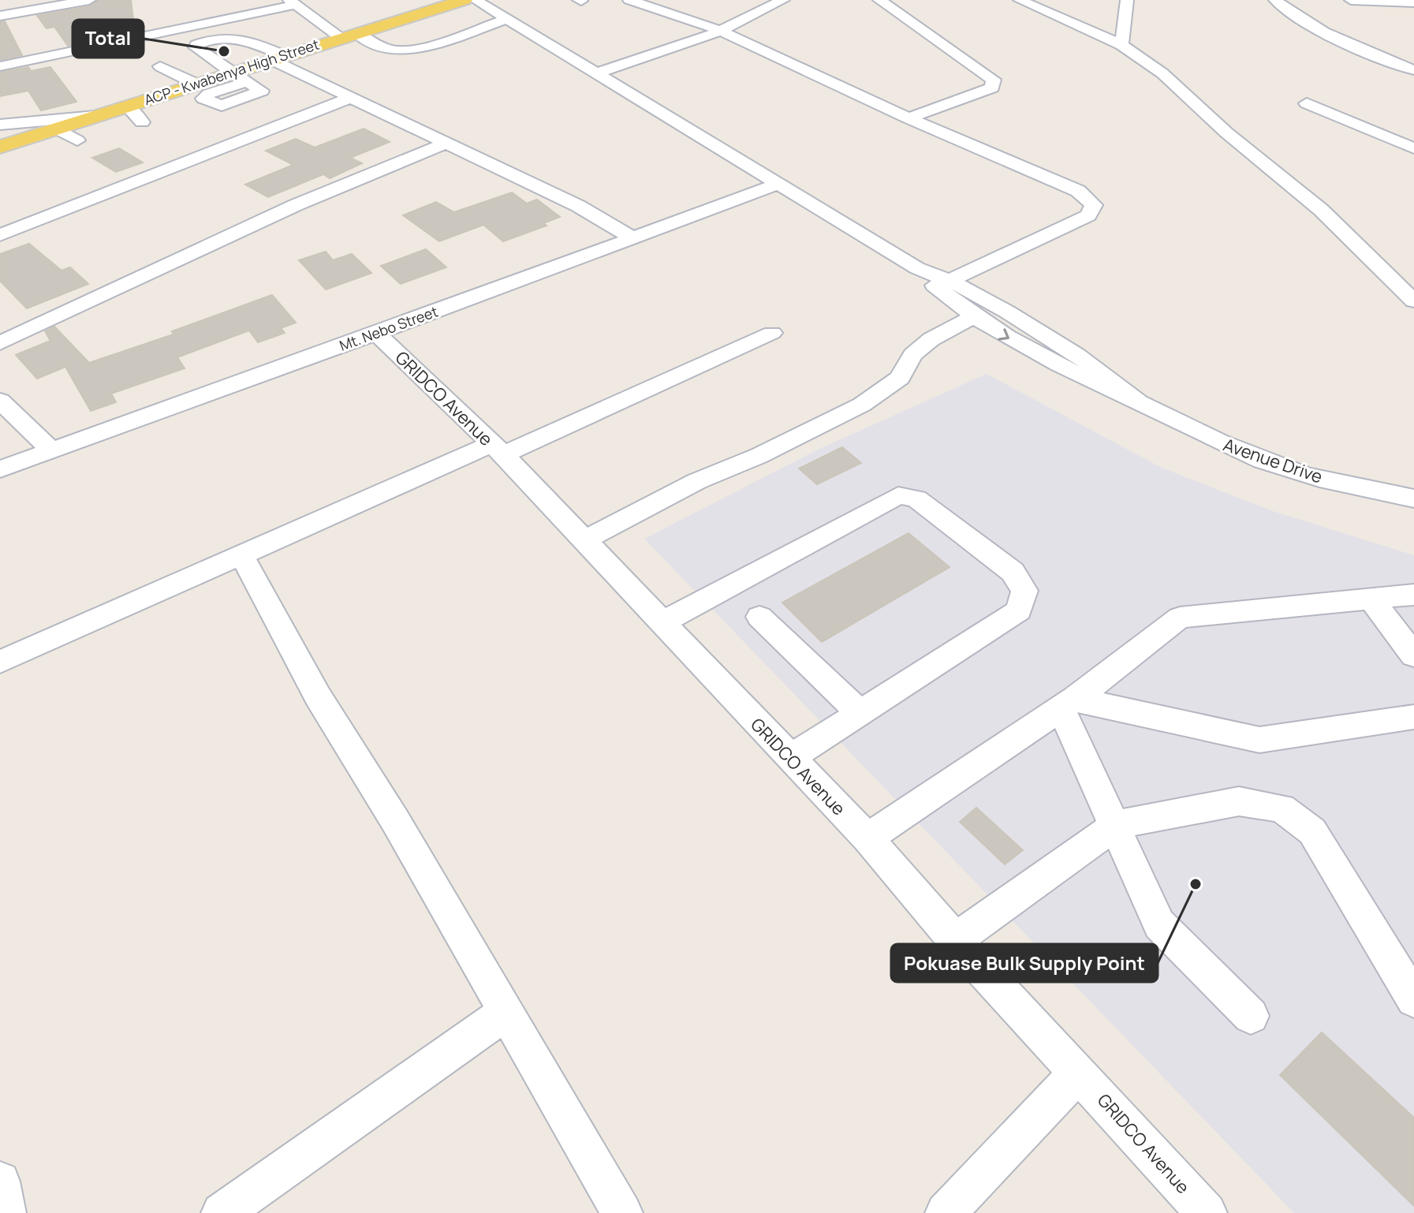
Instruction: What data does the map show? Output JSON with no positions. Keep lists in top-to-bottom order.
{
  "streets": {
    "main road": ["ACP - Kwabenya High Street"],
    "street": ["Mt. Nebo Street", "GRIDCO Avenue", "Avenue Drive"]
  },
  "crossings": [
    ["Mt. Nebo Street", "GRIDCO Avenue"]
  ],
  "places": ["Total", "Pokuase Bulk Supply Point"]
}
